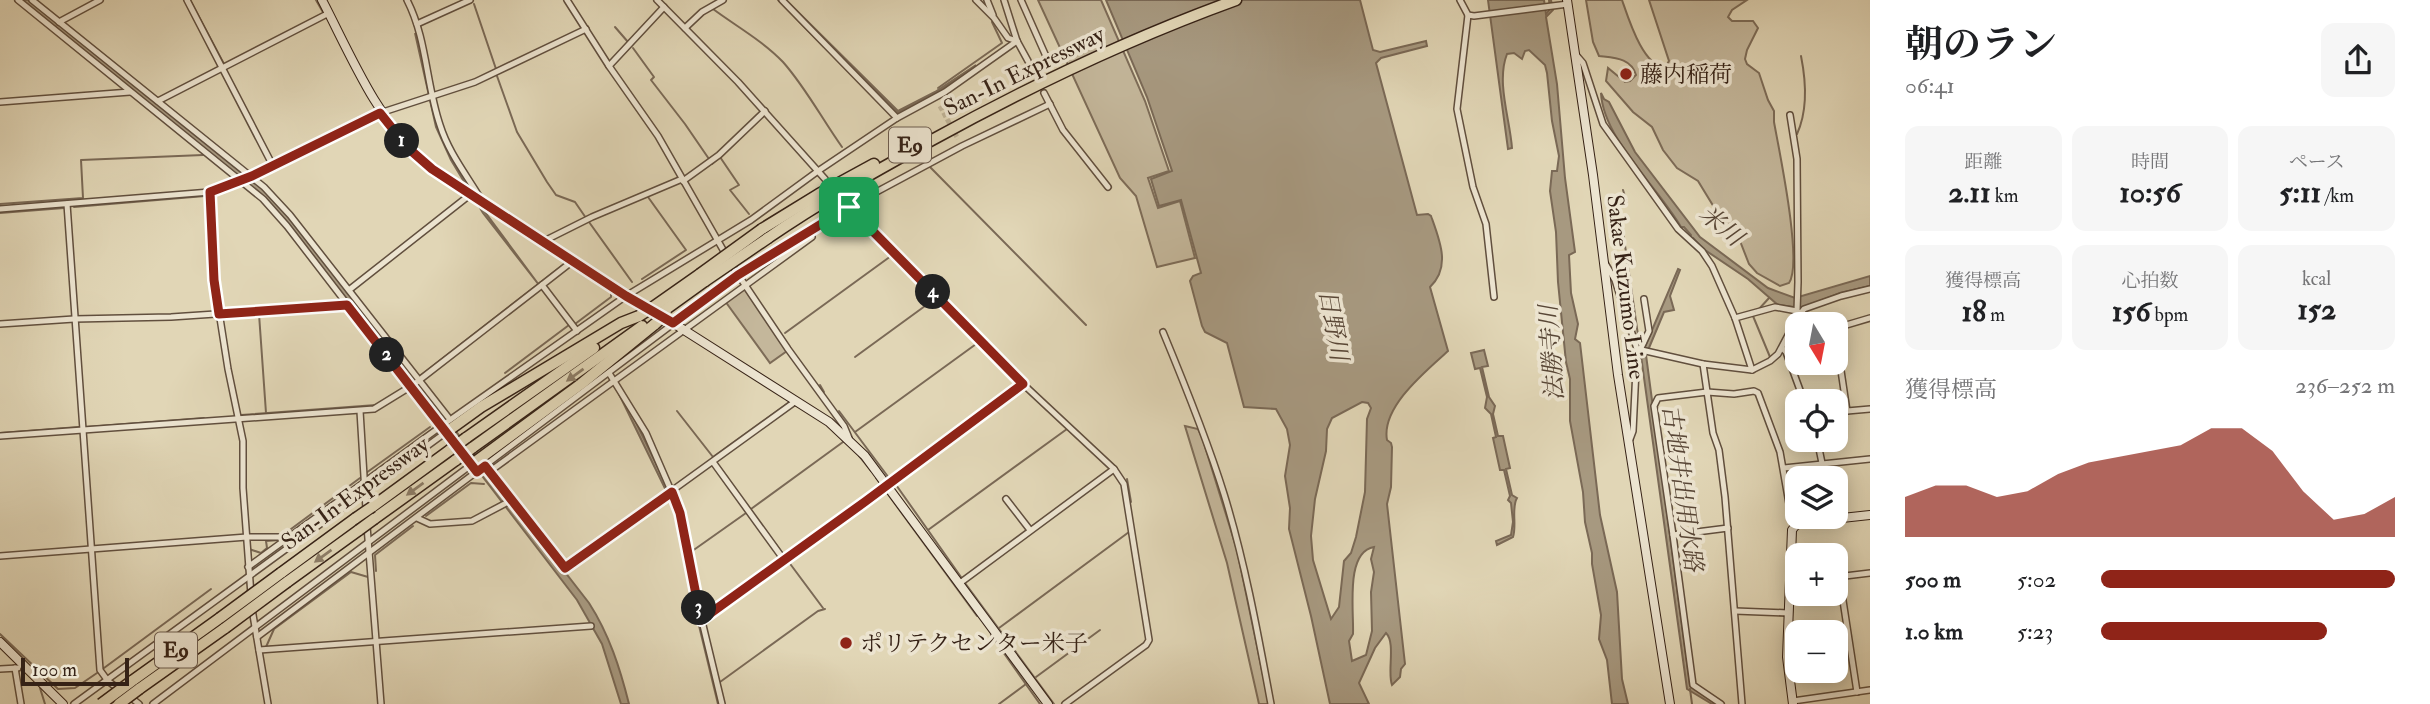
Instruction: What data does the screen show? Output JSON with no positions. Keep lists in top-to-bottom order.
{
  "streets": {
    "highway": ["San-In Expressway", "E9"],
    "street": ["Sakae Kuzumo Line"]
  },
  "water": [
    "米川",
    "日野川",
    "法勝寺川",
    "古地井出用水路"
  ],
  "places": ["藤内稲荷", "ポリテクセンター米子"],
  "scale_bar": "100 m",
  "north": "bottom",
  "page": {
    "heading": ["朝のラン", "06:41"],
    "stats": [
      ["距離", "2.11 km"],
      ["時間", "10:56"],
      ["ペース", "5:11 /km"],
      ["獲得標高", "18 m"],
      ["心拍数", "156 bpm"],
      ["kcal", "152"]
    ],
    "pins": [
      "1",
      "4",
      "2",
      "3"
    ],
    "map_buttons": ["+", "−"],
    "chart": ["獲得標高", "236–252 m"],
    "list": [
      {
        "name": "500 m",
        "note": "5:02"
      },
      {
        "name": "1.0 km",
        "note": "5:23"
      }
    ],
    "scale": "100 m"
  }
}
